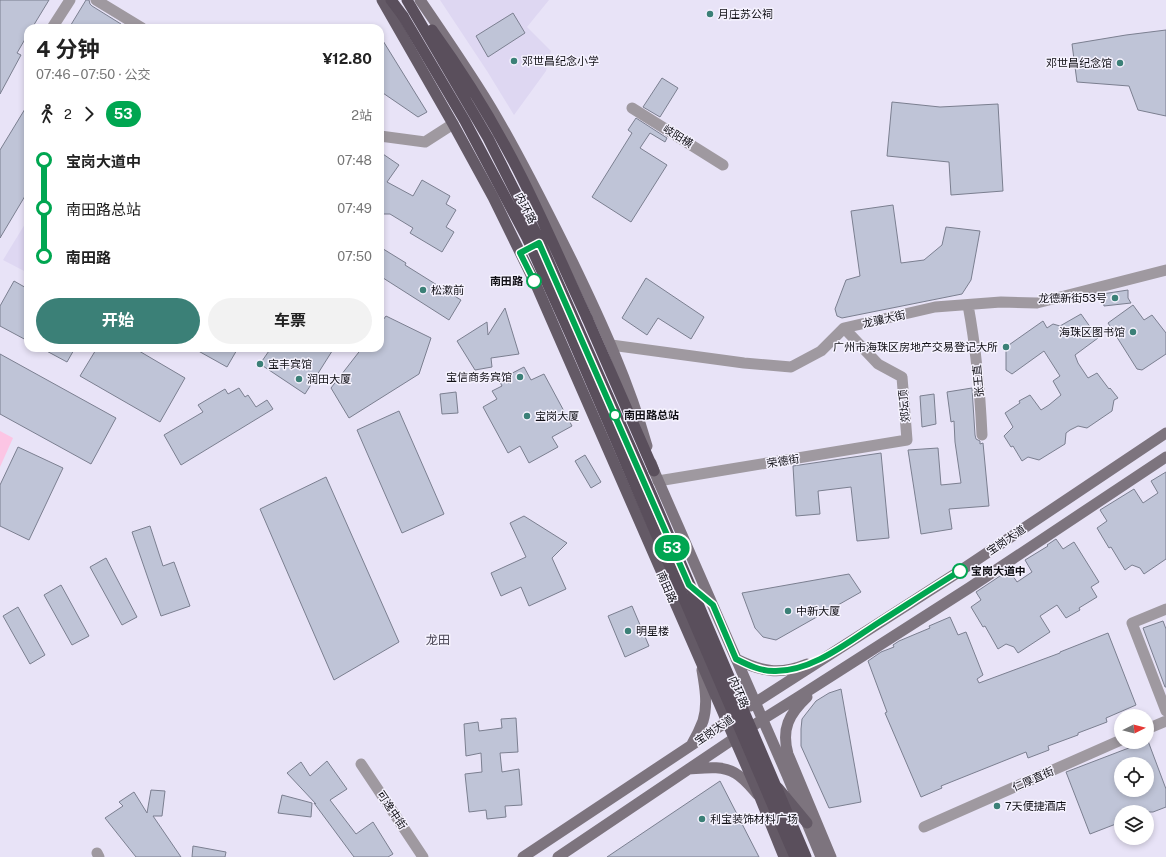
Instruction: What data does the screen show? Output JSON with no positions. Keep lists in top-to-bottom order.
{
  "streets": {
    "highway": ["内环路"],
    "main road": ["宝岗大道", "南田路"],
    "street": [
      "岐阳横",
      "龙骧大街",
      "张王直",
      "郊坛顶",
      "荣德街",
      "仁厚直街",
      "可逸中街"
    ]
  },
  "crossings": [
    ["内环路", "南田路"],
    ["龙骧大街", "张王直"],
    ["龙骧大街", "郊坛顶"],
    ["郊坛顶", "荣德街"],
    ["宝岗大道", "南田路"]
  ],
  "districts": ["龙田"],
  "places": [
    "月庄苏公祠",
    "邓世昌纪念小学",
    "邓世昌纪念馆",
    "南田路",
    "松漱前",
    "龙德新街53号",
    "海珠区图书馆",
    "广州市海珠区房地产交易登记大所",
    "宝丰宾馆",
    "宝信商务宾馆",
    "润田大厦",
    "南田路总站",
    "宝岗大厦",
    "宝岗大道中",
    "中新大厦",
    "明星楼",
    "7天便捷酒店",
    "利宝装饰材料广场"
  ],
  "lines": ["bus line 53"],
  "north": "right",
  "page": {
    "on_map": "53",
    "heading": ["4 分钟", "07:46 – 07:50 · 公交", "¥12.80"],
    "legs": ["2", "53", "2站"],
    "list": [
      {
        "name": "宝岗大道中",
        "value": "07:48"
      },
      {
        "name": "南田路总站",
        "value": "07:49"
      },
      {
        "name": "南田路",
        "value": "07:50"
      }
    ],
    "buttons": ["开始", "车票"]
  }
}
